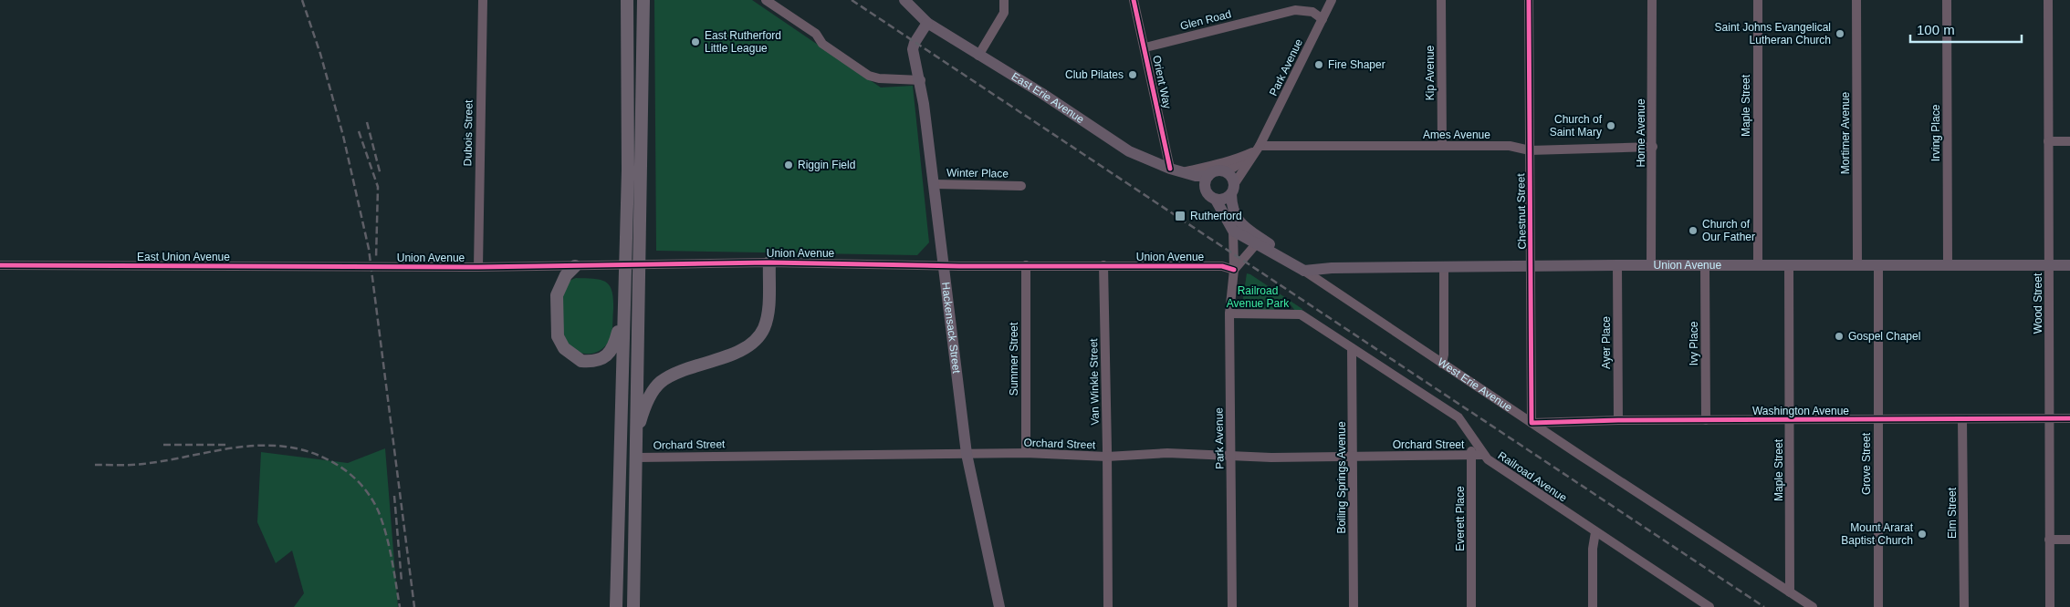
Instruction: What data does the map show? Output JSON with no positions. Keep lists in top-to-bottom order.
{
  "streets": {
    "main road": [
      "East Erie Avenue",
      "Union Avenue",
      "Hackensack Street",
      "West Erie Avenue"
    ],
    "street": [
      "Glen Road",
      "Park Avenue",
      "Kip Avenue",
      "Orient Way",
      "Maple Street",
      "Dubois Street",
      "Home Avenue",
      "Mortimer Avenue",
      "Irving Place",
      "Ames Avenue",
      "Winter Place",
      "Chestnut Street",
      "East Union Avenue",
      "Wood Street",
      "Ayer Place",
      "Ivy Place",
      "Summer Street",
      "Van Winkle Street",
      "Washington Avenue",
      "Orchard Street",
      "Grove Street",
      "Railroad Avenue",
      "Boiling Springs Avenue",
      "Elm Street",
      "Everett Place"
    ]
  },
  "crossings": [
    ["Glen Road", "Park Avenue"],
    ["Glen Road", "Orient Way"],
    ["Park Avenue", "East Erie Avenue"],
    ["Park Avenue", "Ames Avenue"],
    ["Park Avenue", "Union Avenue"],
    ["Park Avenue", "West Erie Avenue"],
    ["Park Avenue", "Orchard Street"],
    ["Park Avenue", "Railroad Avenue"],
    ["Kip Avenue", "Ames Avenue"],
    ["Orient Way", "East Erie Avenue"],
    ["East Erie Avenue", "Hackensack Street"],
    ["East Erie Avenue", "West Erie Avenue"],
    ["Maple Street", "Union Avenue"],
    ["Maple Street", "West Erie Avenue"],
    ["Maple Street", "Washington Avenue"],
    ["Dubois Street", "Union Avenue"],
    ["Home Avenue", "Ames Avenue"],
    ["Home Avenue", "Union Avenue"],
    ["Mortimer Avenue", "Union Avenue"],
    ["Irving Place", "Union Avenue"],
    ["Ames Avenue", "Chestnut Street"],
    ["Winter Place", "Hackensack Street"],
    ["Chestnut Street", "Union Avenue"],
    ["Chestnut Street", "West Erie Avenue"],
    ["Chestnut Street", "Washington Avenue"],
    ["Union Avenue", "East Union Avenue"],
    ["Union Avenue", "Wood Street"],
    ["Union Avenue", "Hackensack Street"],
    ["Union Avenue", "Ayer Place"],
    ["Union Avenue", "Ivy Place"],
    ["Union Avenue", "Summer Street"],
    ["Union Avenue", "Van Winkle Street"],
    ["Union Avenue", "West Erie Avenue"],
    ["Union Avenue", "Grove Street"],
    ["Wood Street", "Washington Avenue"],
    ["Hackensack Street", "Orchard Street"],
    ["Ayer Place", "Washington Avenue"],
    ["Ivy Place", "Washington Avenue"],
    ["Summer Street", "Orchard Street"],
    ["Van Winkle Street", "Orchard Street"],
    ["West Erie Avenue", "Washington Avenue"],
    ["Washington Avenue", "Grove Street"],
    ["Washington Avenue", "Elm Street"],
    ["Orchard Street", "Railroad Avenue"],
    ["Orchard Street", "Boiling Springs Avenue"],
    ["Orchard Street", "Everett Place"],
    ["Railroad Avenue", "Boiling Springs Avenue"],
    ["Railroad Avenue", "Everett Place"]
  ],
  "parks": ["Railroad Avenue Park"],
  "places": {
    "other": [
      "Saint Johns Evangelical Lutheran Church",
      "East Rutherford Little League",
      "Fire Shaper",
      "Club Pilates",
      "Church of Saint Mary",
      "Riggin Field",
      "Church of Our Father",
      "Gospel Chapel",
      "Mount Ararat Baptist Church"
    ],
    "transit": ["Rutherford"]
  },
  "scale_bar": "100 m"
}
